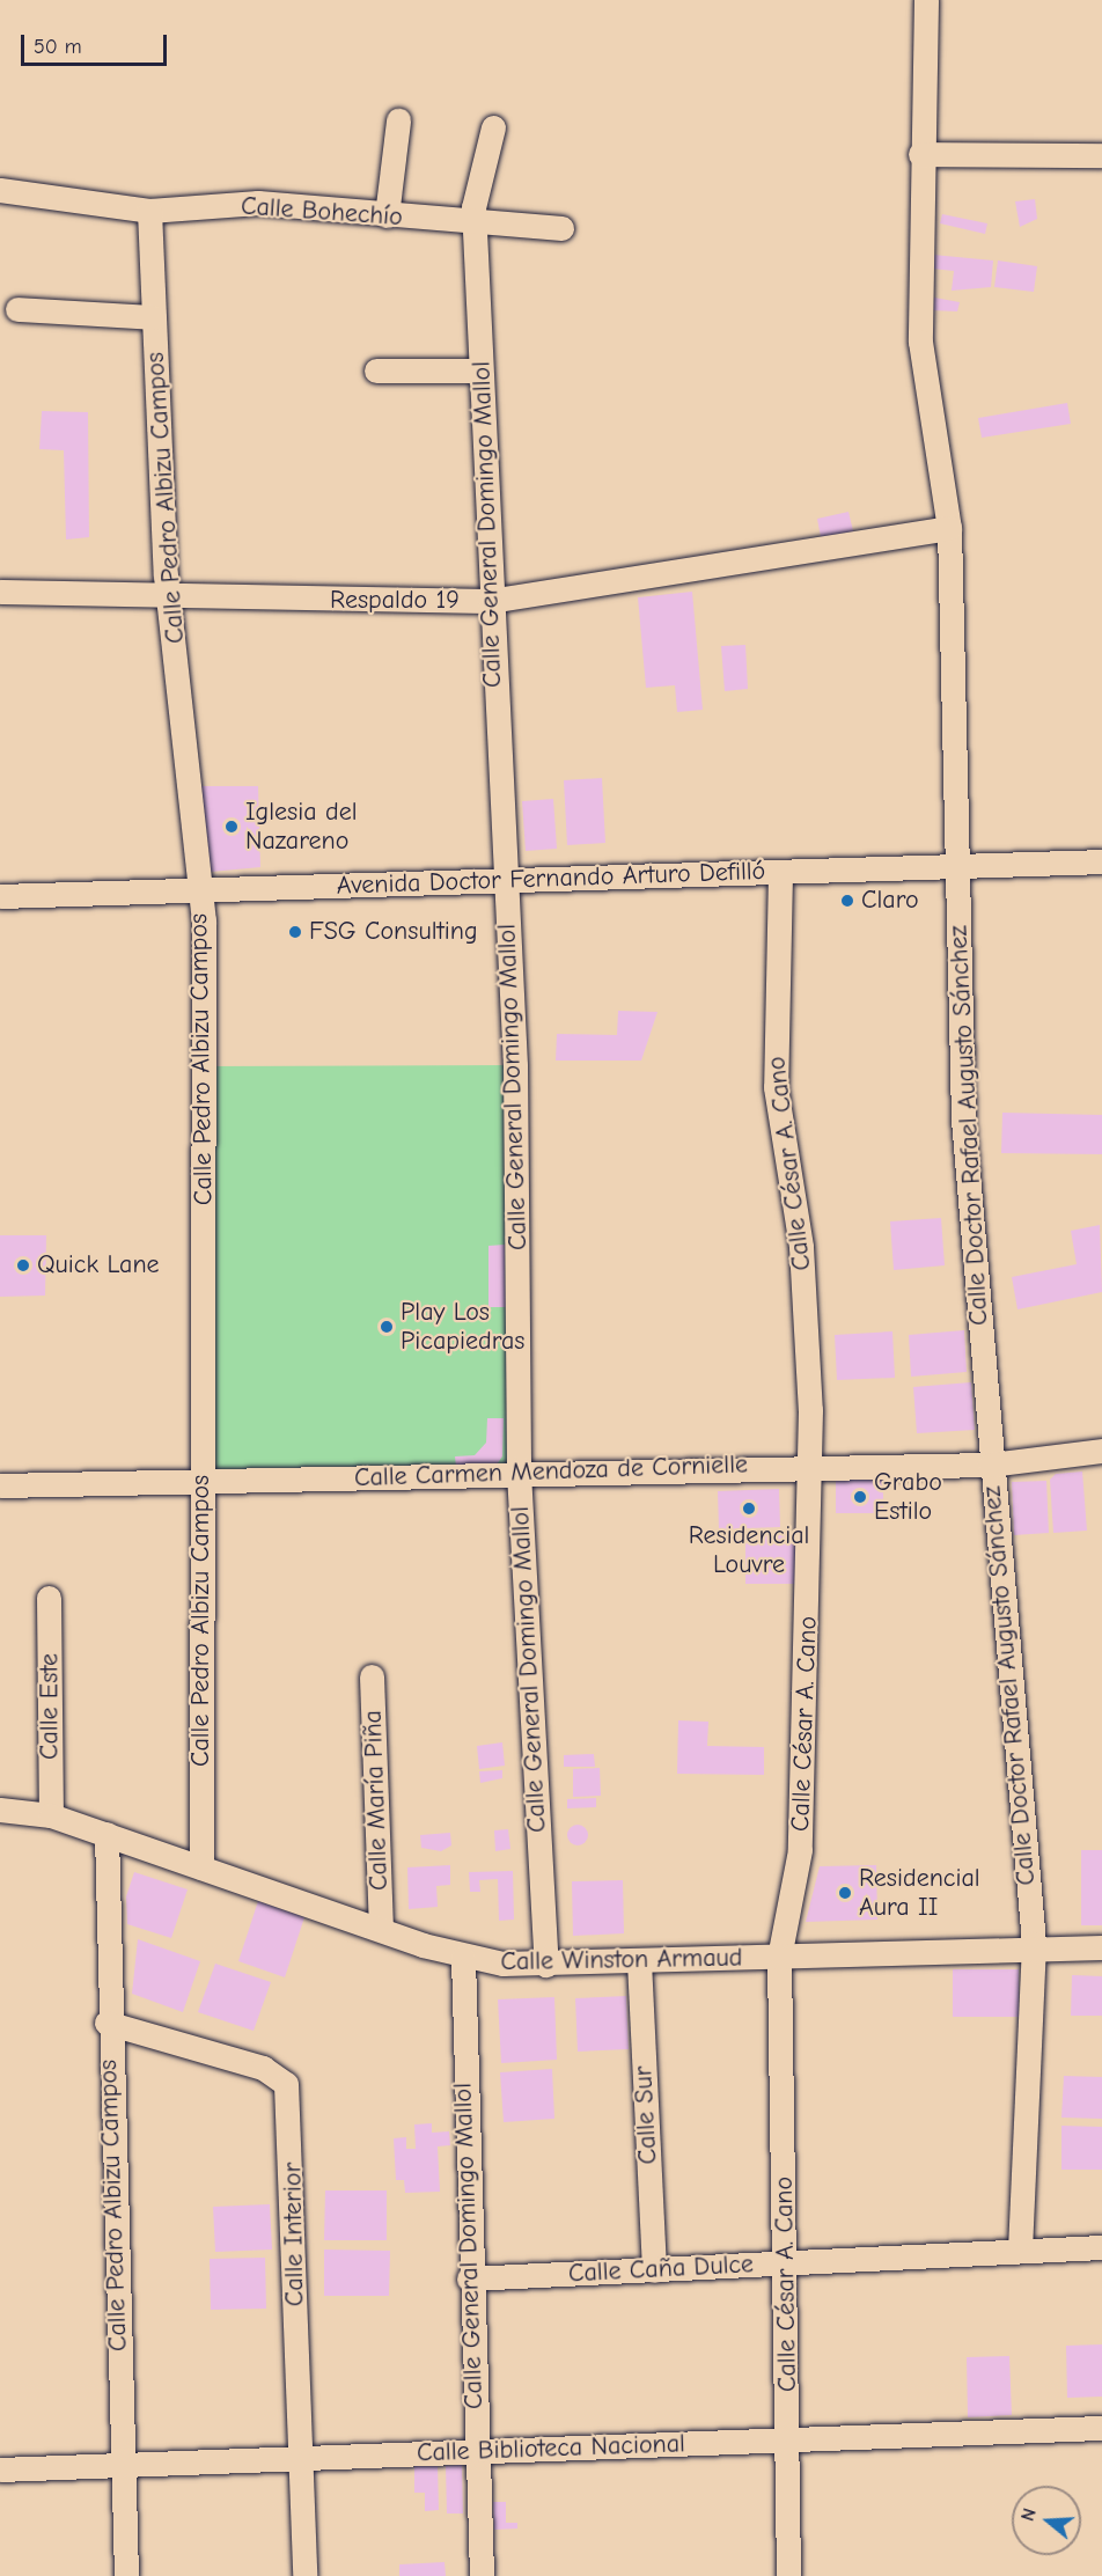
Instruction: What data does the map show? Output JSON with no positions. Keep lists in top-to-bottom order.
{
  "streets": {
    "street": [
      "Calle Bohechío",
      "Calle Pedro Albizu Campos",
      "Calle General Domingo Mallol",
      "Respaldo 19",
      "Avenida Doctor Fernando Arturo Defilló",
      "Calle Doctor Rafael Augusto Sánchez",
      "Calle César A. Cano",
      "Calle Carmen Mendoza de Cornielle",
      "Calle Este",
      "Calle María Piña",
      "Calle Winston Armaud",
      "Calle Sur",
      "Calle Interior",
      "Calle Caña Dulce",
      "Calle Biblioteca Nacional"
    ]
  },
  "crossings": [
    ["Calle Bohechío", "Calle Pedro Albizu Campos"],
    ["Calle Bohechío", "Calle General Domingo Mallol"],
    ["Calle Pedro Albizu Campos", "Respaldo 19"],
    ["Calle Pedro Albizu Campos", "Avenida Doctor Fernando Arturo Defilló"],
    ["Calle Pedro Albizu Campos", "Calle Carmen Mendoza de Cornielle"],
    ["Calle Pedro Albizu Campos", "Calle Winston Armaud"],
    ["Calle Pedro Albizu Campos", "Calle Interior"],
    ["Calle Pedro Albizu Campos", "Calle Biblioteca Nacional"],
    ["Calle General Domingo Mallol", "Respaldo 19"],
    ["Calle General Domingo Mallol", "Avenida Doctor Fernando Arturo Defilló"],
    ["Calle General Domingo Mallol", "Calle Carmen Mendoza de Cornielle"],
    ["Calle General Domingo Mallol", "Calle Winston Armaud"],
    ["Calle General Domingo Mallol", "Calle Caña Dulce"],
    ["Calle General Domingo Mallol", "Calle Biblioteca Nacional"],
    ["Respaldo 19", "Calle Doctor Rafael Augusto Sánchez"],
    ["Avenida Doctor Fernando Arturo Defilló", "Calle Doctor Rafael Augusto Sánchez"],
    ["Avenida Doctor Fernando Arturo Defilló", "Calle César A. Cano"],
    ["Calle Doctor Rafael Augusto Sánchez", "Calle Carmen Mendoza de Cornielle"],
    ["Calle Doctor Rafael Augusto Sánchez", "Calle Winston Armaud"],
    ["Calle Doctor Rafael Augusto Sánchez", "Calle Caña Dulce"],
    ["Calle César A. Cano", "Calle Carmen Mendoza de Cornielle"],
    ["Calle César A. Cano", "Calle Winston Armaud"],
    ["Calle César A. Cano", "Calle Caña Dulce"],
    ["Calle César A. Cano", "Calle Biblioteca Nacional"],
    ["Calle Este", "Calle Winston Armaud"],
    ["Calle María Piña", "Calle Winston Armaud"],
    ["Calle Winston Armaud", "Calle Sur"],
    ["Calle Sur", "Calle Caña Dulce"],
    ["Calle Interior", "Calle Biblioteca Nacional"]
  ],
  "places": [
    "Iglesia del Nazareno",
    "Claro",
    "FSG Consulting",
    "Quick Lane",
    "Play Los Picapiedras",
    "Grabo Estilo",
    "Residencial Louvre",
    "Residencial Aura II"
  ],
  "scale_bar": "50 m",
  "north": "left"
}
